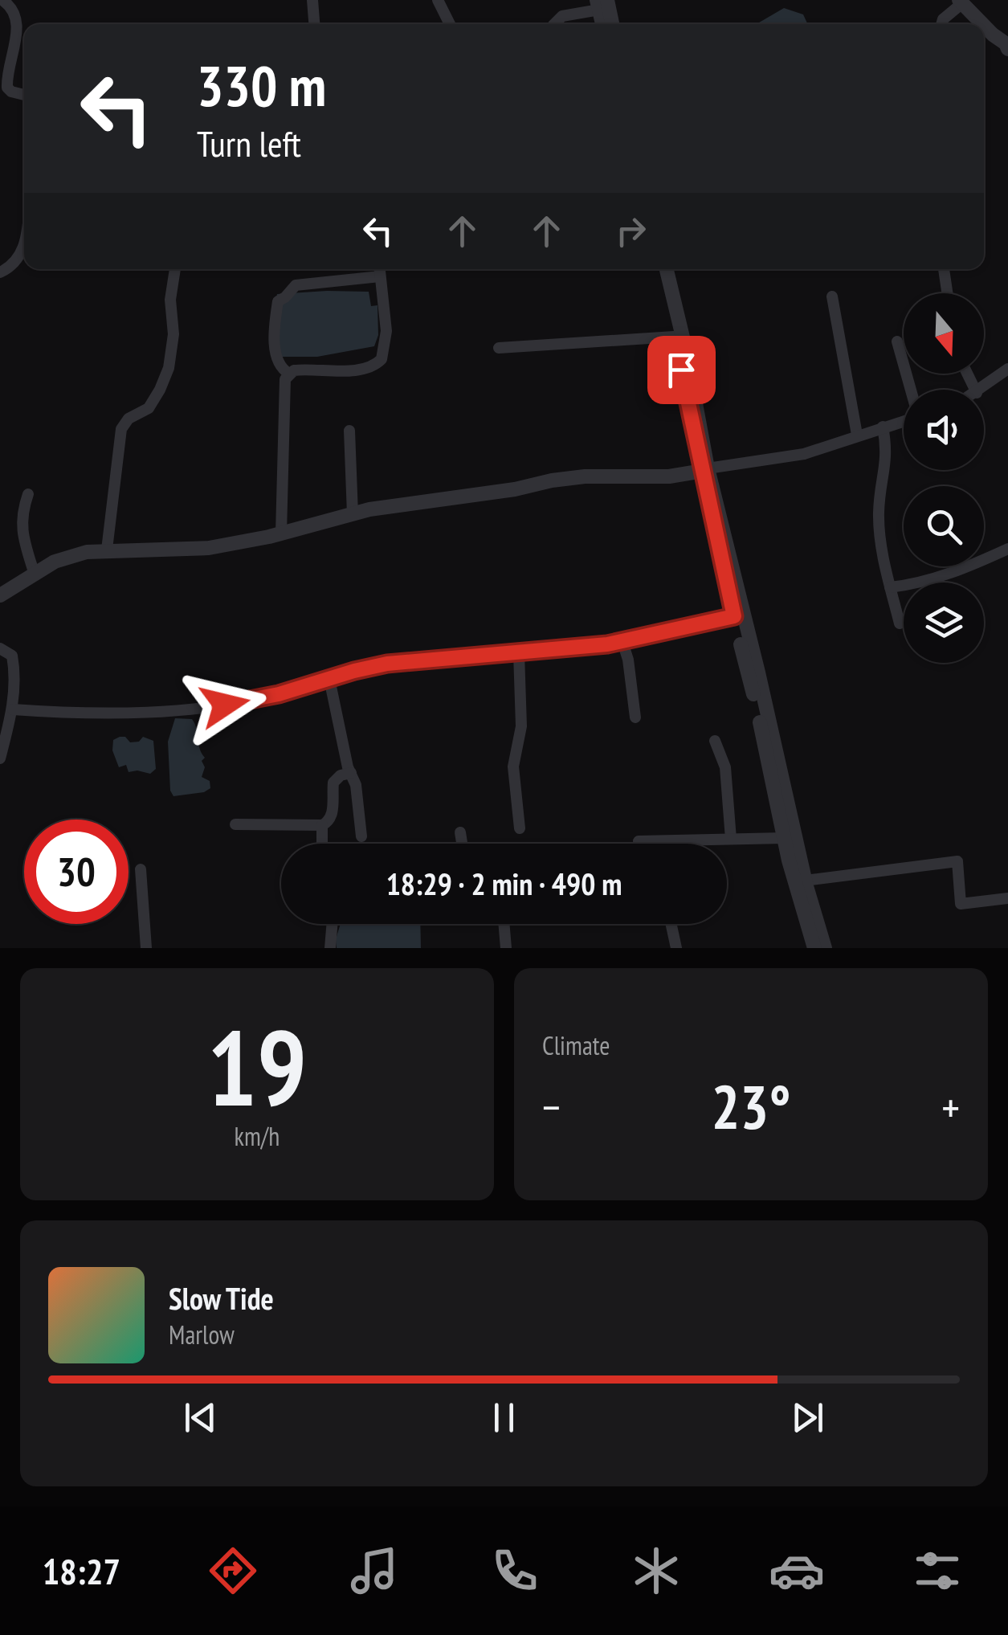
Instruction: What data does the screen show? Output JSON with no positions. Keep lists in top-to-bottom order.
{
  "north": "bottom",
  "page": {
    "turn": ["330 m", "Turn left"],
    "limit": "30",
    "trip": "18:29 · 2 min · 490 m",
    "tile": [
      ["19", "km/h"],
      "Climate"
    ],
    "heat": ["−", "23°", "+"],
    "song": ["Slow Tide", "Marlow"],
    "tabs": "18:27"
  }
}
